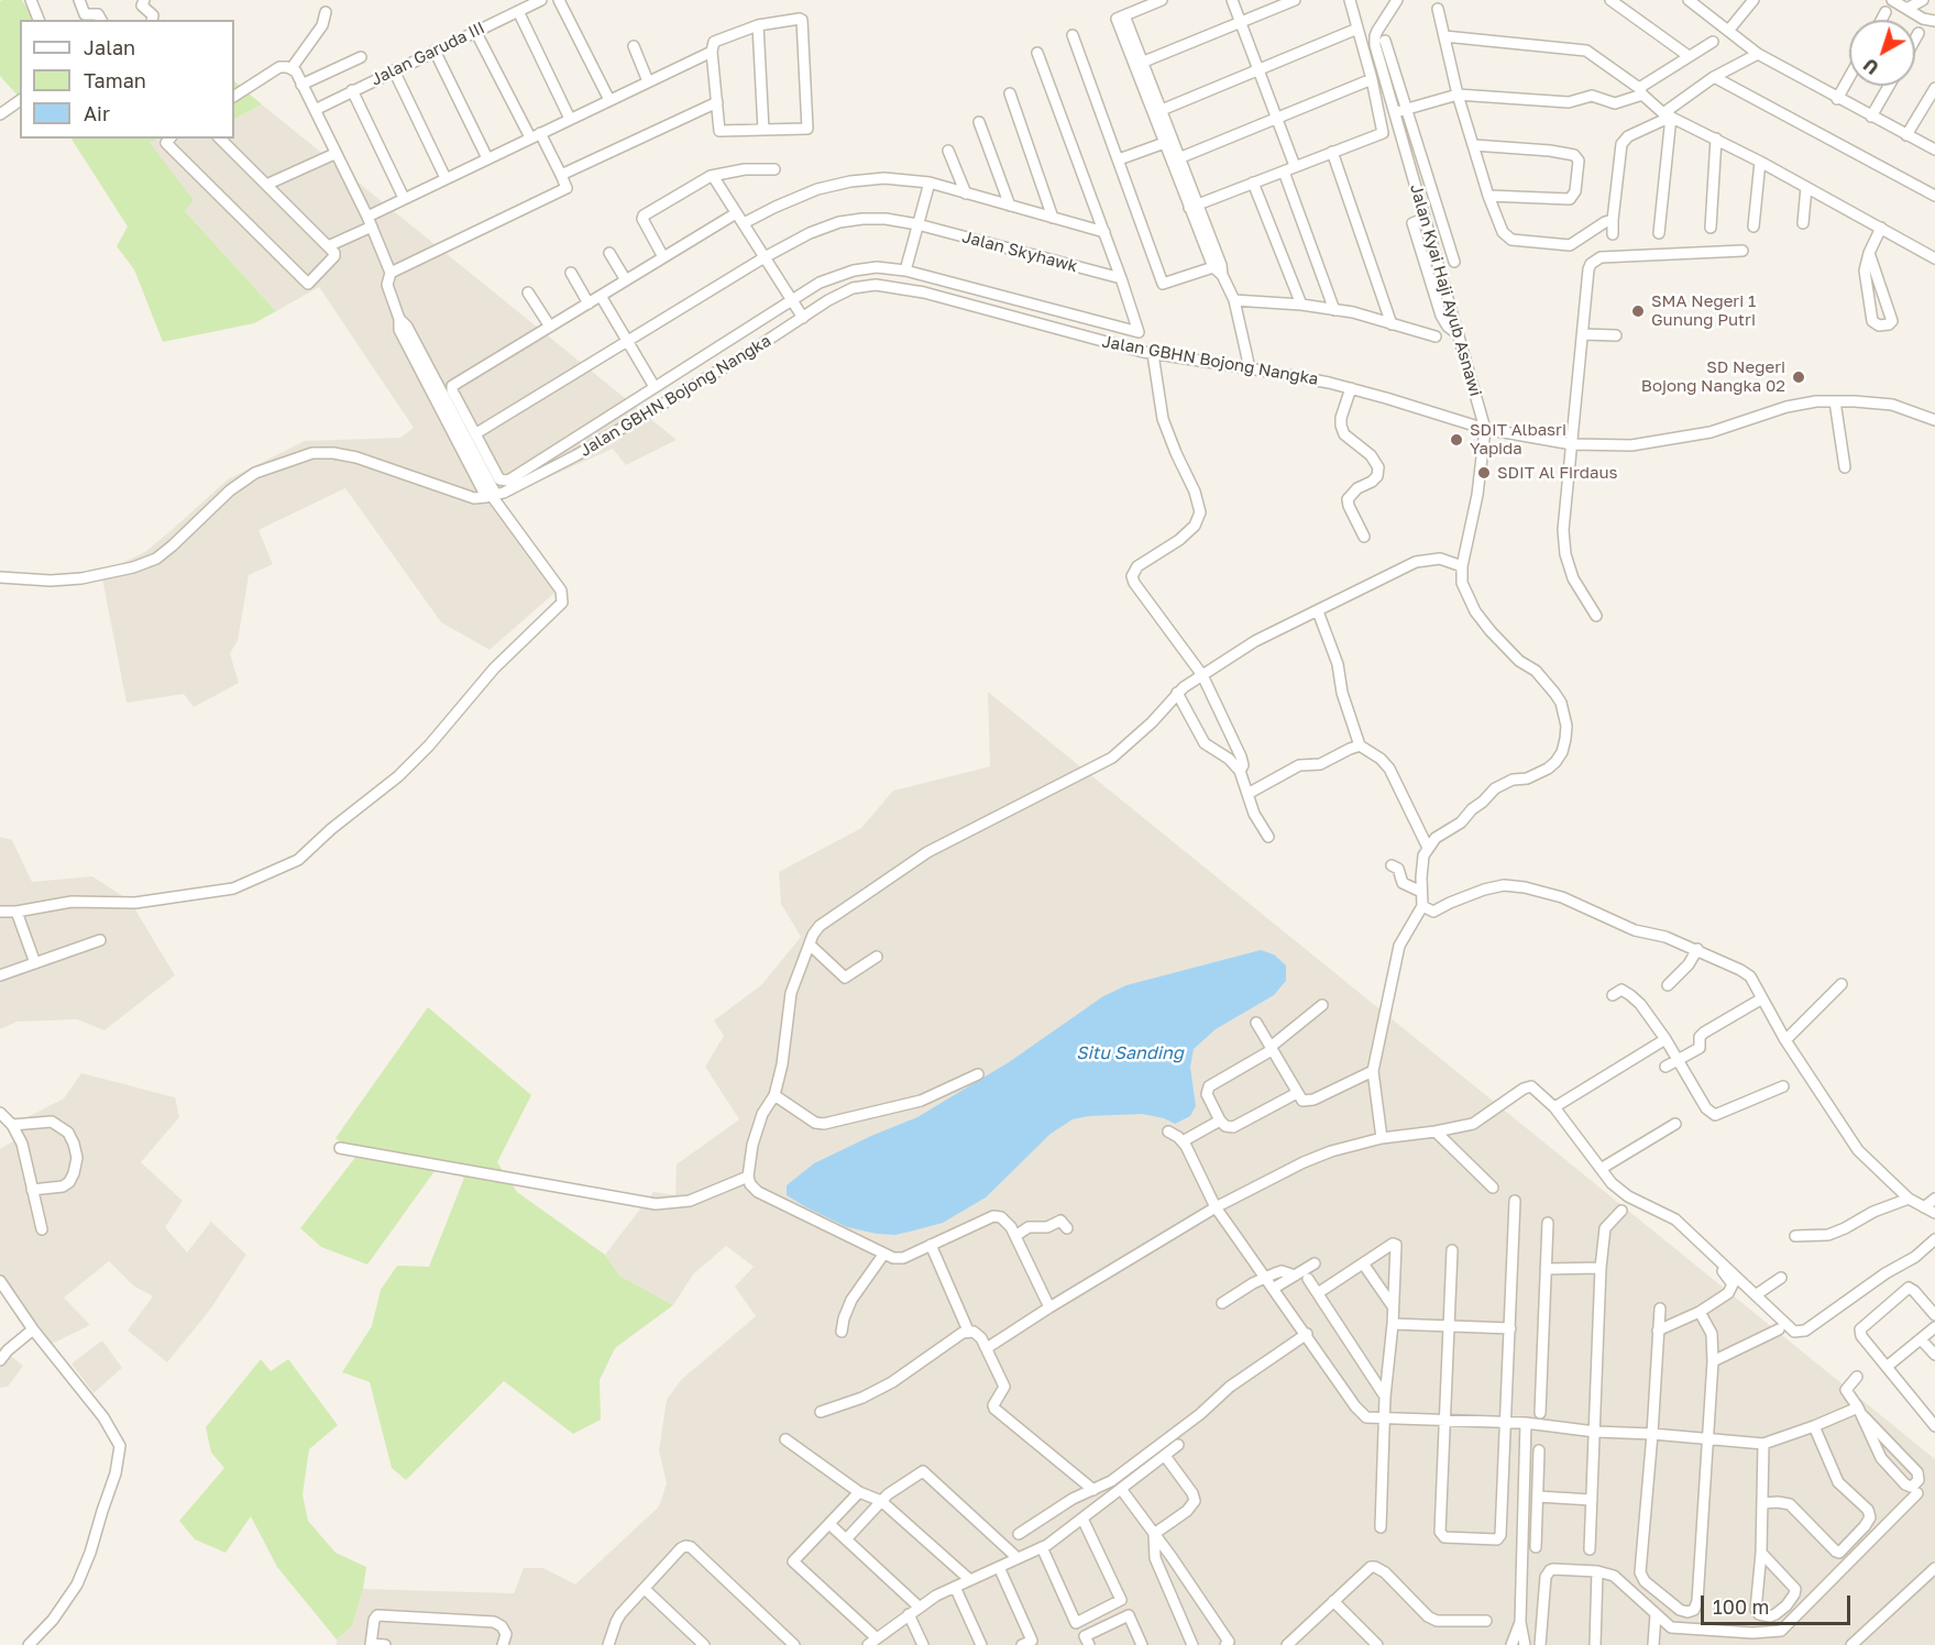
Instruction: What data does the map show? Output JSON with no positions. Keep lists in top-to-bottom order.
{
  "streets": {
    "street": [
      "Jalan Garuda III",
      "Jalan Skyhawk",
      "Jalan Kyai Haji Ayub Asnawi",
      "Jalan GBHN Bojong Nangka"
    ]
  },
  "crossings": [
    ["Jalan Kyai Haji Ayub Asnawi", "Jalan GBHN Bojong Nangka"]
  ],
  "water": ["Situ Sanding"],
  "places": [
    "SMA Negeri 1 Gunung Putri",
    "SD Negeri Bojong Nangka 02",
    "SDIT Albasri Yapida",
    "SDIT Al Firdaus"
  ],
  "legend": ["Jalan", "Taman", "Air"],
  "scale_bar": "100 m",
  "north": "bottom left"
}
